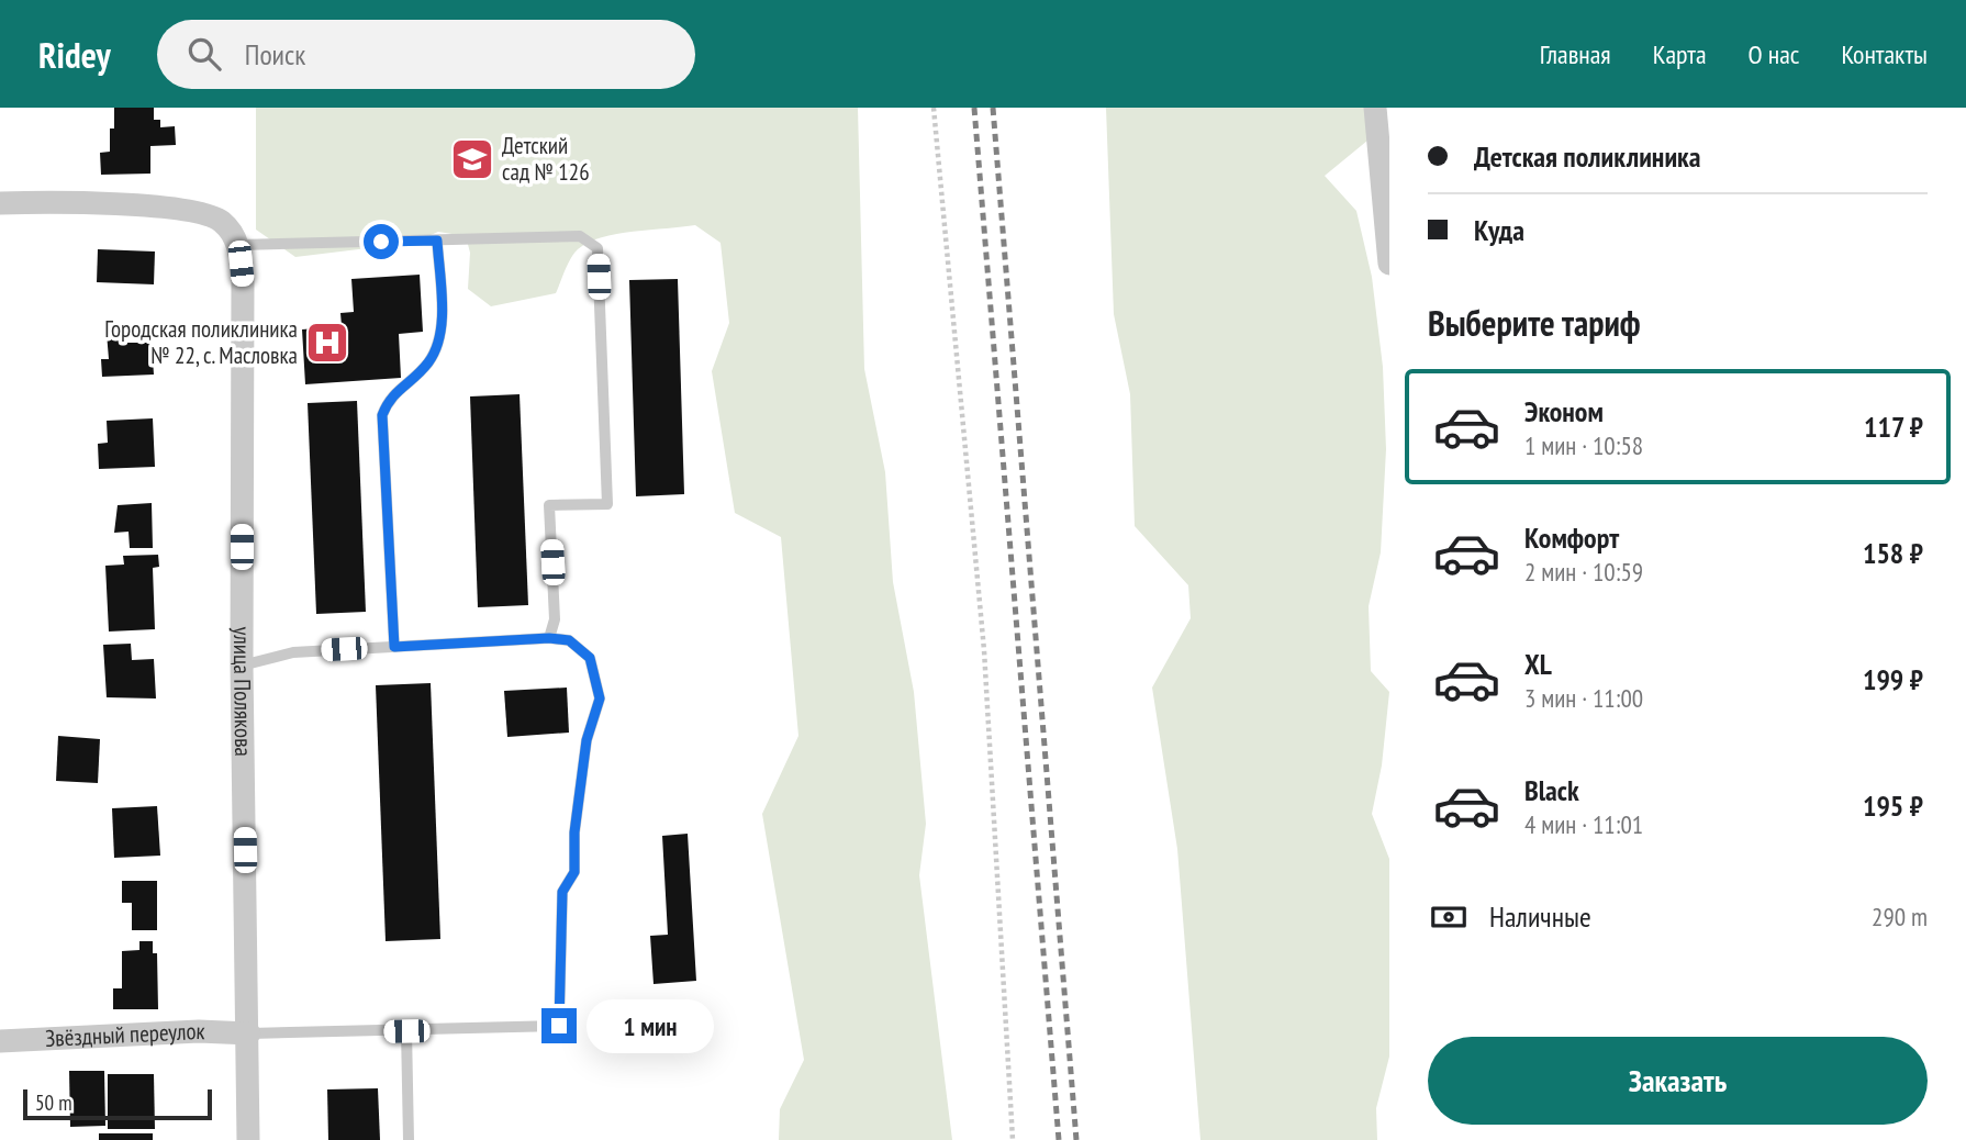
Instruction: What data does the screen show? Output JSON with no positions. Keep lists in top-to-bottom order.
{
  "streets": {
    "street": ["улица Полякова", "Звёздный переулок"]
  },
  "crossings": [
    ["улица Полякова", "Звёздный переулок"]
  ],
  "places": {
    "school or university": ["Детский сад № 126"],
    "hospital": ["Городская поликлиника № 22, с. Масловка"]
  },
  "scale_bar": "50 m",
  "page": {
    "header": "Ridey",
    "search": "Поиск",
    "nav": [
      "Главная",
      "Карта",
      "О нас",
      "Контакты"
    ],
    "banner": ["Детская поликлиника", "Куда"],
    "heading": "Выберите тариф",
    "list": [
      {
        "name": "Эконом",
        "note": "1 мин · 10:58",
        "value": "117 ₽"
      },
      {
        "name": "Комфорт",
        "note": "2 мин · 10:59",
        "value": "158 ₽"
      },
      {
        "name": "XL",
        "note": "3 мин · 11:00",
        "value": "199 ₽"
      },
      {
        "name": "Black",
        "note": "4 мин · 11:01",
        "value": "195 ₽"
      }
    ],
    "pay": ["Наличные", "290 m"],
    "bubble": "1 мин",
    "buttons": "Заказать",
    "scale": "50 m"
  }
}
